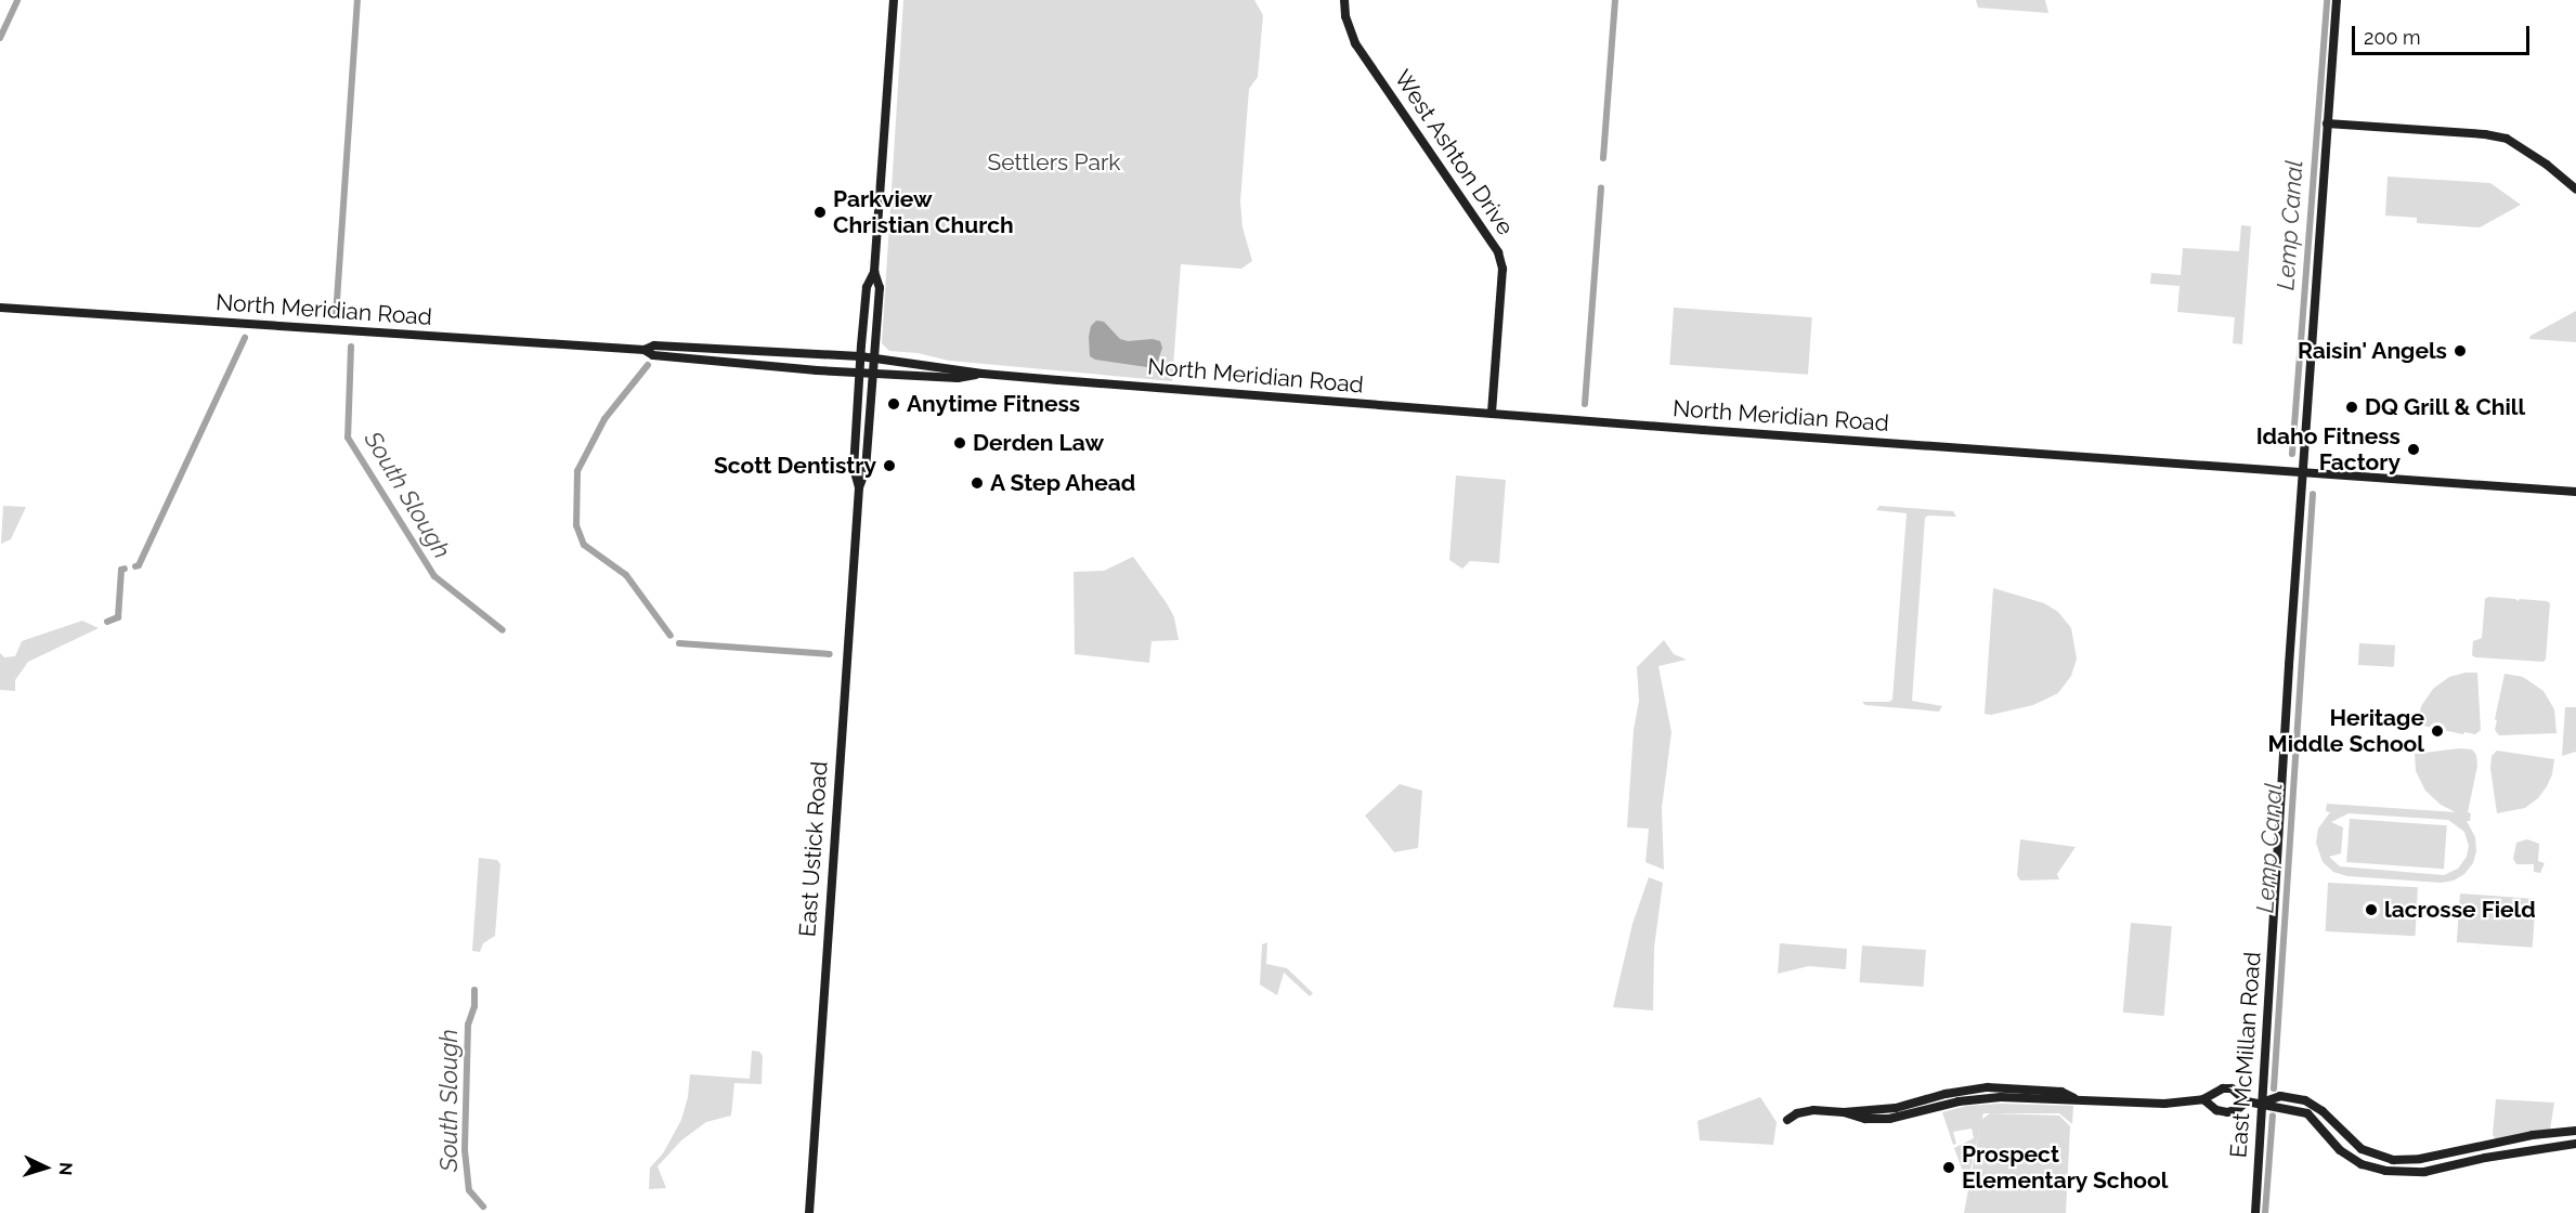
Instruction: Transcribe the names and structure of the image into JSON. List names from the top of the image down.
{
  "streets": {
    "main road": [
      "West Ashton Drive",
      "North Meridian Road",
      "East Ustick Road",
      "East McMillan Road"
    ]
  },
  "crossings": [
    ["West Ashton Drive", "North Meridian Road"],
    ["North Meridian Road", "East Ustick Road"],
    ["North Meridian Road", "East McMillan Road"]
  ],
  "water": ["Lemp Canal", "South Slough"],
  "parks": ["Settlers Park"],
  "places": [
    "Parkview Christian Church",
    "Raisin' Angels",
    "Anytime Fitness",
    "DQ Grill & Chill",
    "Derden Law",
    "Idaho Fitness Factory",
    "Scott Dentistry",
    "A Step Ahead",
    "Heritage Middle School",
    "lacrosse Field",
    "Prospect Elementary School"
  ],
  "scale_bar": "200 m",
  "north": "right"
}
